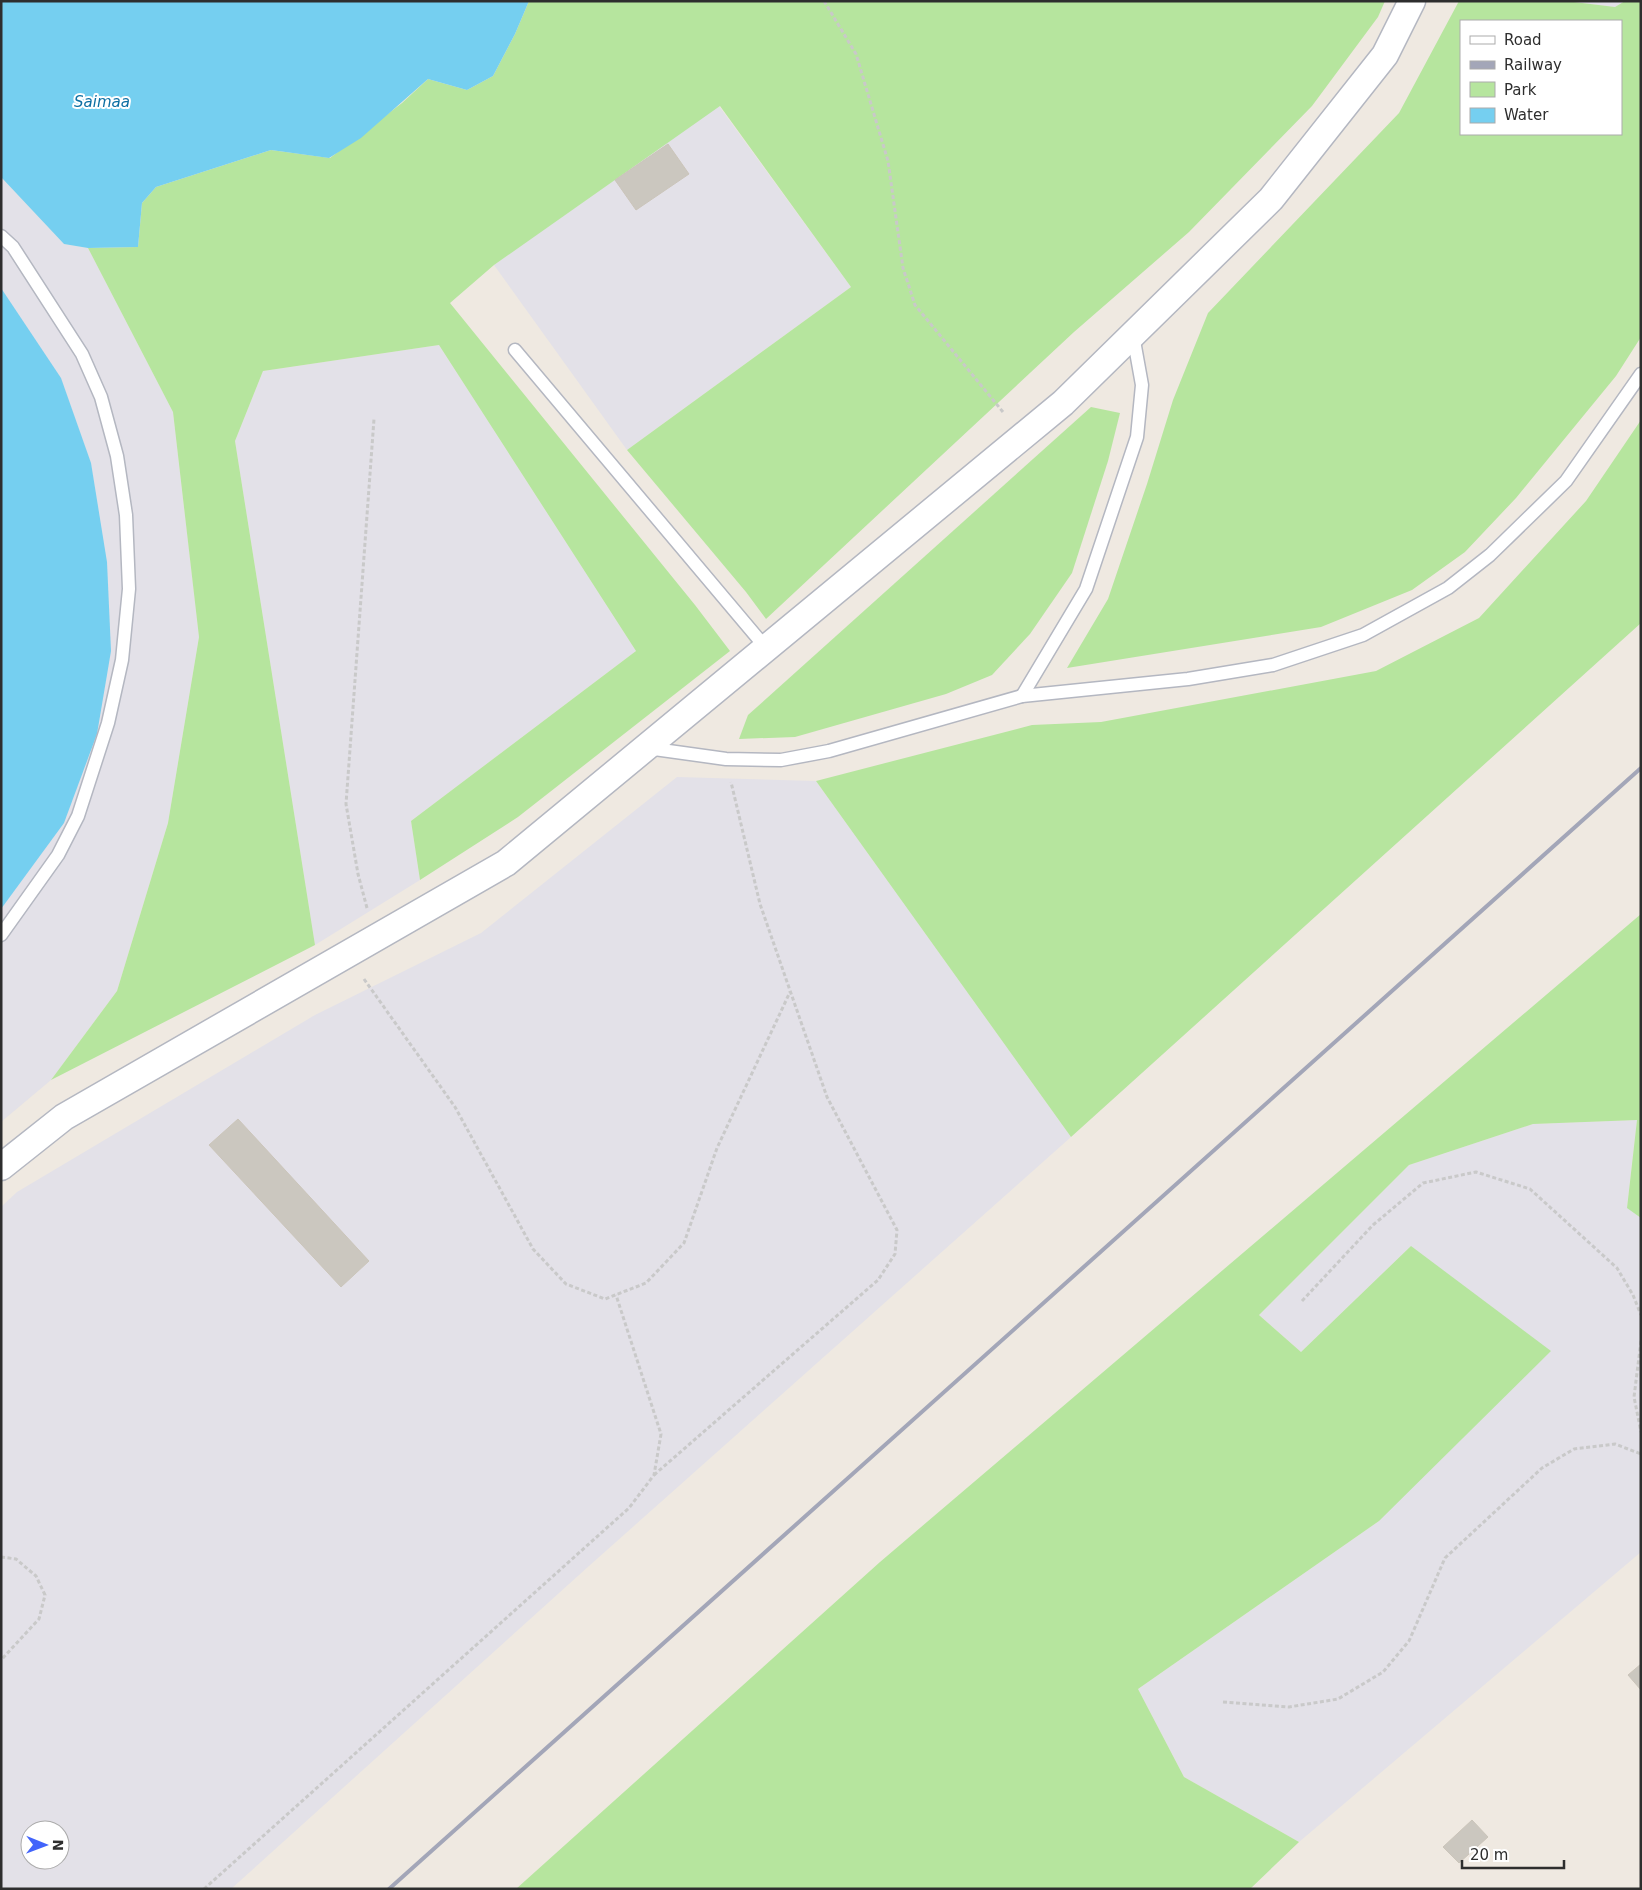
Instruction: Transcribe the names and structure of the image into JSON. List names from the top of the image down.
{
  "water": ["Saimaa"],
  "legend": [
    "Road",
    "Railway",
    "Park",
    "Water"
  ],
  "scale_bar": "20 m",
  "north": "right"
}
